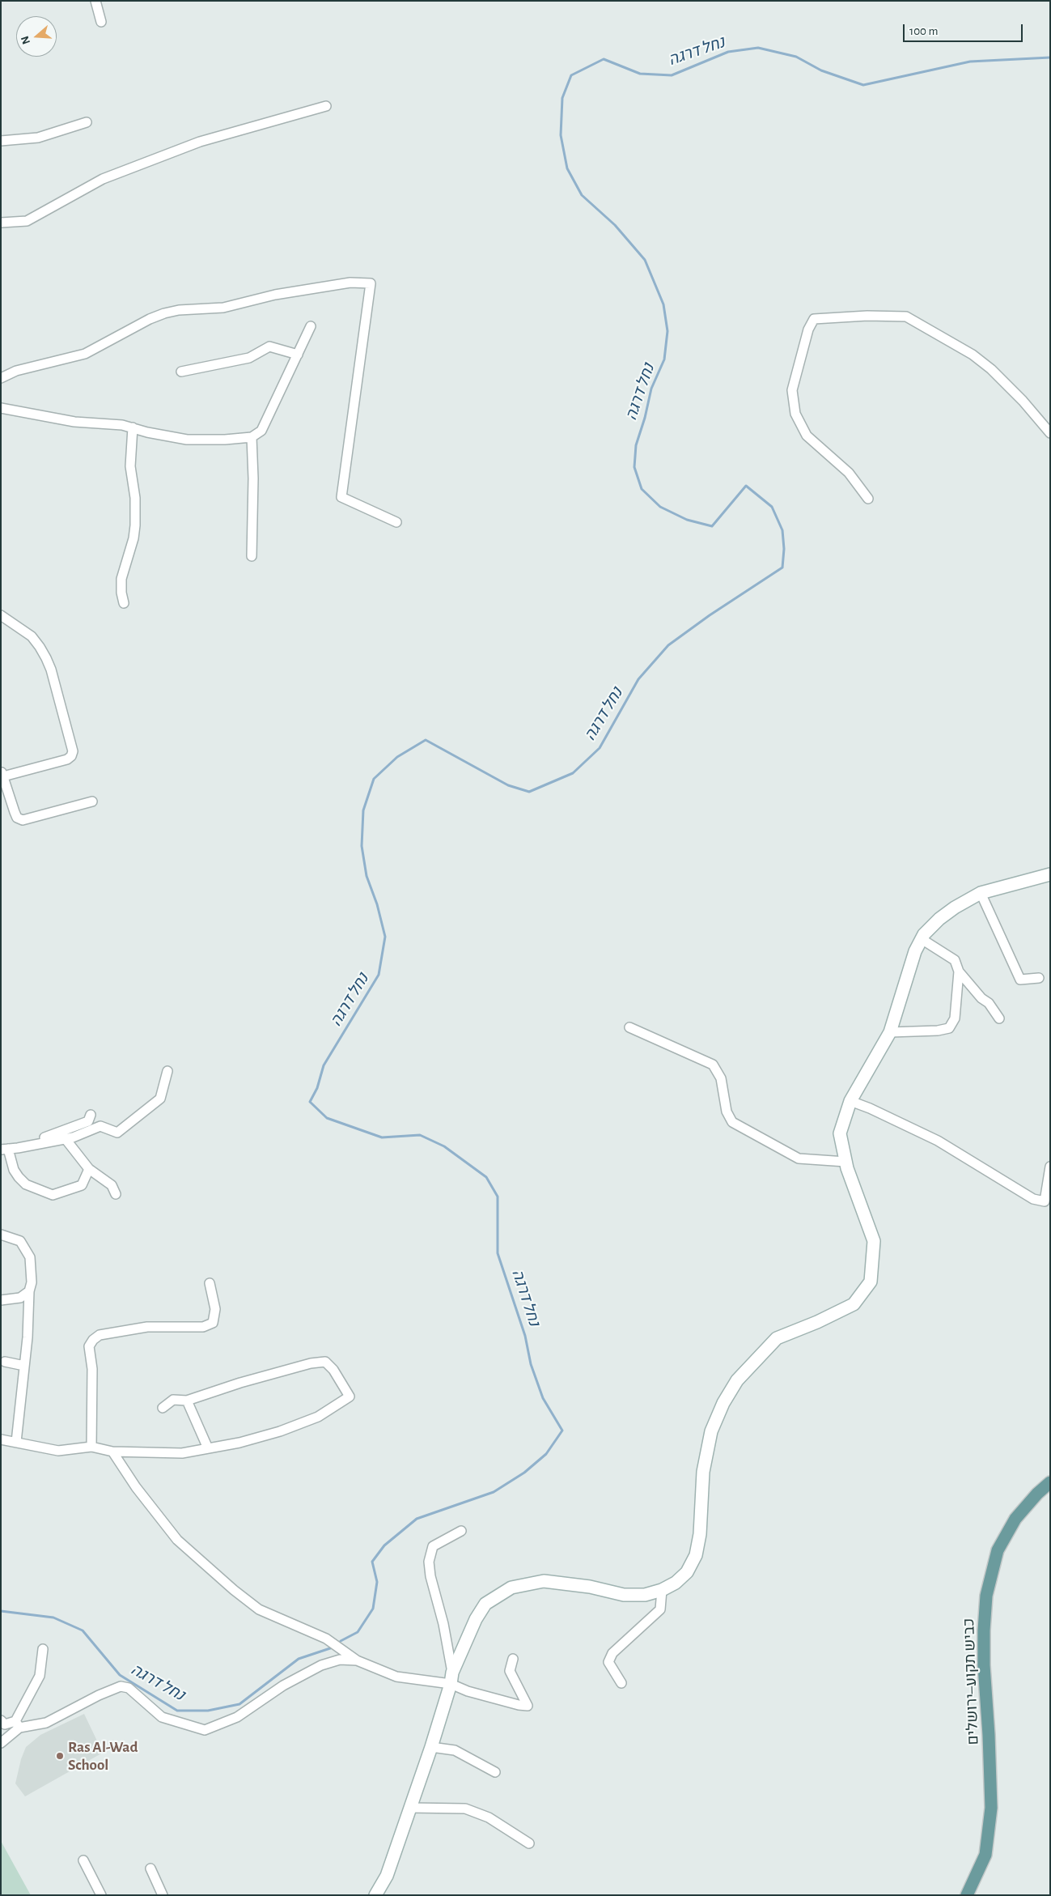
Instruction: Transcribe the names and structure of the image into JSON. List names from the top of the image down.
{
  "streets": {
    "main road": ["כביש תקוע–ירושלים"]
  },
  "water": ["נחל דרגה"],
  "places": ["Ras Al-Wad School"],
  "scale_bar": "100 m",
  "north": "left"
}
